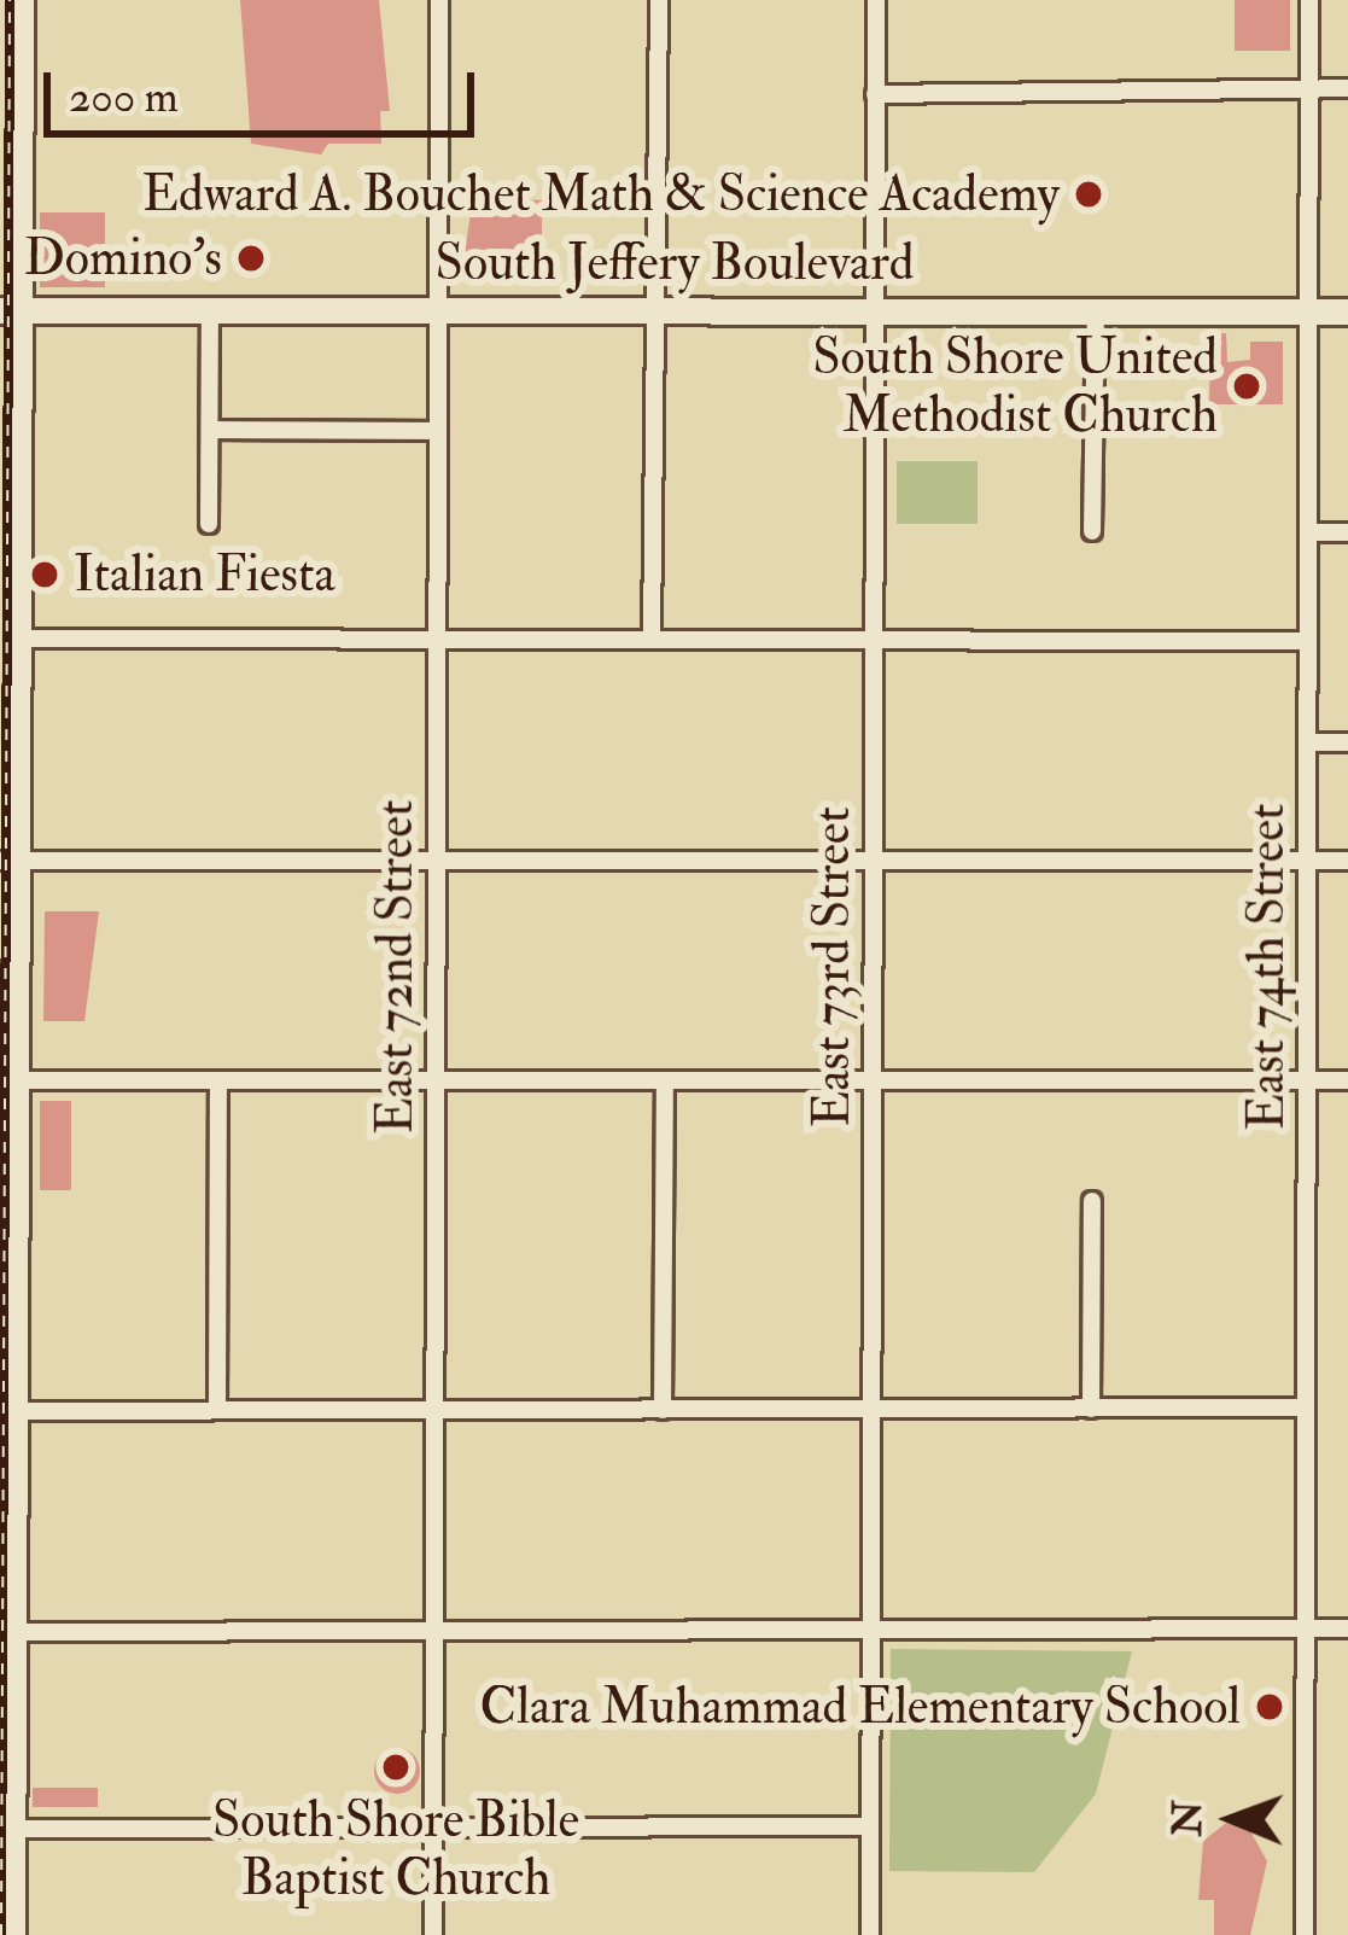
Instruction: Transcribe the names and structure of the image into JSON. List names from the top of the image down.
{
  "streets": {
    "main road": ["South Jeffery Boulevard"],
    "street": ["East 72nd Street", "East 73rd Street", "East 74th Street"]
  },
  "crossings": [
    ["South Jeffery Boulevard", "East 72nd Street"],
    ["South Jeffery Boulevard", "East 73rd Street"],
    ["South Jeffery Boulevard", "East 74th Street"]
  ],
  "places": [
    "Edward A. Bouchet Math & Science Academy",
    "Domino's",
    "South Shore United Methodist Church",
    "Italian Fiesta",
    "Clara Muhammad Elementary School",
    "South Shore Bible Baptist Church"
  ],
  "scale_bar": "200 m",
  "north": "left"
}
